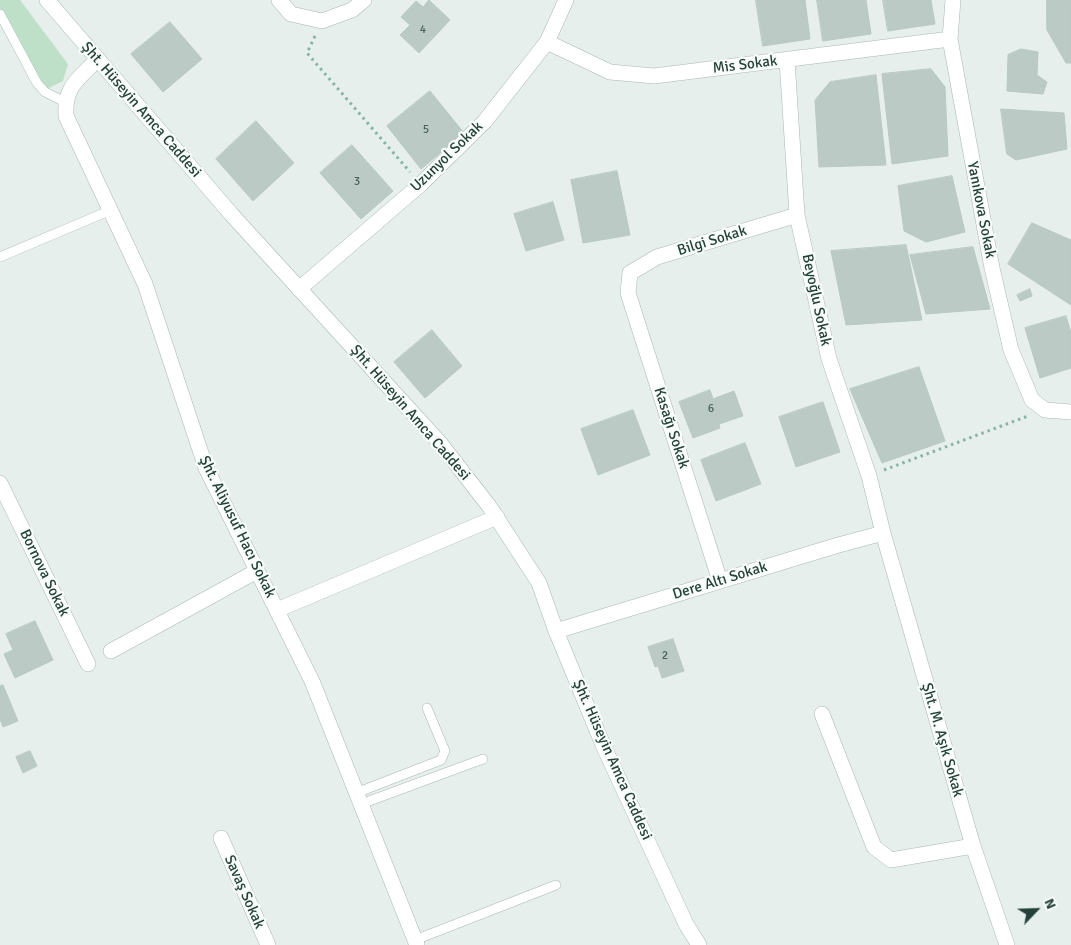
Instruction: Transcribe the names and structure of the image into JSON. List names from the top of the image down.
{
  "streets": {
    "street": [
      "Mis Sokak",
      "Şht. Hüseyin Amca Caddesi",
      "Uzunyol Sokak",
      "Yanıkova Sokak",
      "Bilgi Sokak",
      "Beyoğlu Sokak",
      "Kasağı Sokak",
      "Şht. Aliyusuf Hacı Sokak",
      "Bornova Sokak",
      "Dere Altı Sokak",
      "Şht. M. Aşık Sokak",
      "Savaş Sokak"
    ]
  },
  "crossings": [
    ["Mis Sokak", "Uzunyol Sokak"],
    ["Mis Sokak", "Yanıkova Sokak"],
    ["Mis Sokak", "Beyoğlu Sokak"],
    ["Şht. Hüseyin Amca Caddesi", "Uzunyol Sokak"],
    ["Şht. Hüseyin Amca Caddesi", "Dere Altı Sokak"],
    ["Bilgi Sokak", "Beyoğlu Sokak"],
    ["Bilgi Sokak", "Kasağı Sokak"],
    ["Beyoğlu Sokak", "Dere Altı Sokak"],
    ["Beyoğlu Sokak", "Şht. M. Aşık Sokak"],
    ["Kasağı Sokak", "Dere Altı Sokak"],
    ["Dere Altı Sokak", "Şht. M. Aşık Sokak"]
  ],
  "house_numbers": [
    "4",
    "5",
    "3",
    "6",
    "2"
  ],
  "north": "top right"
}
